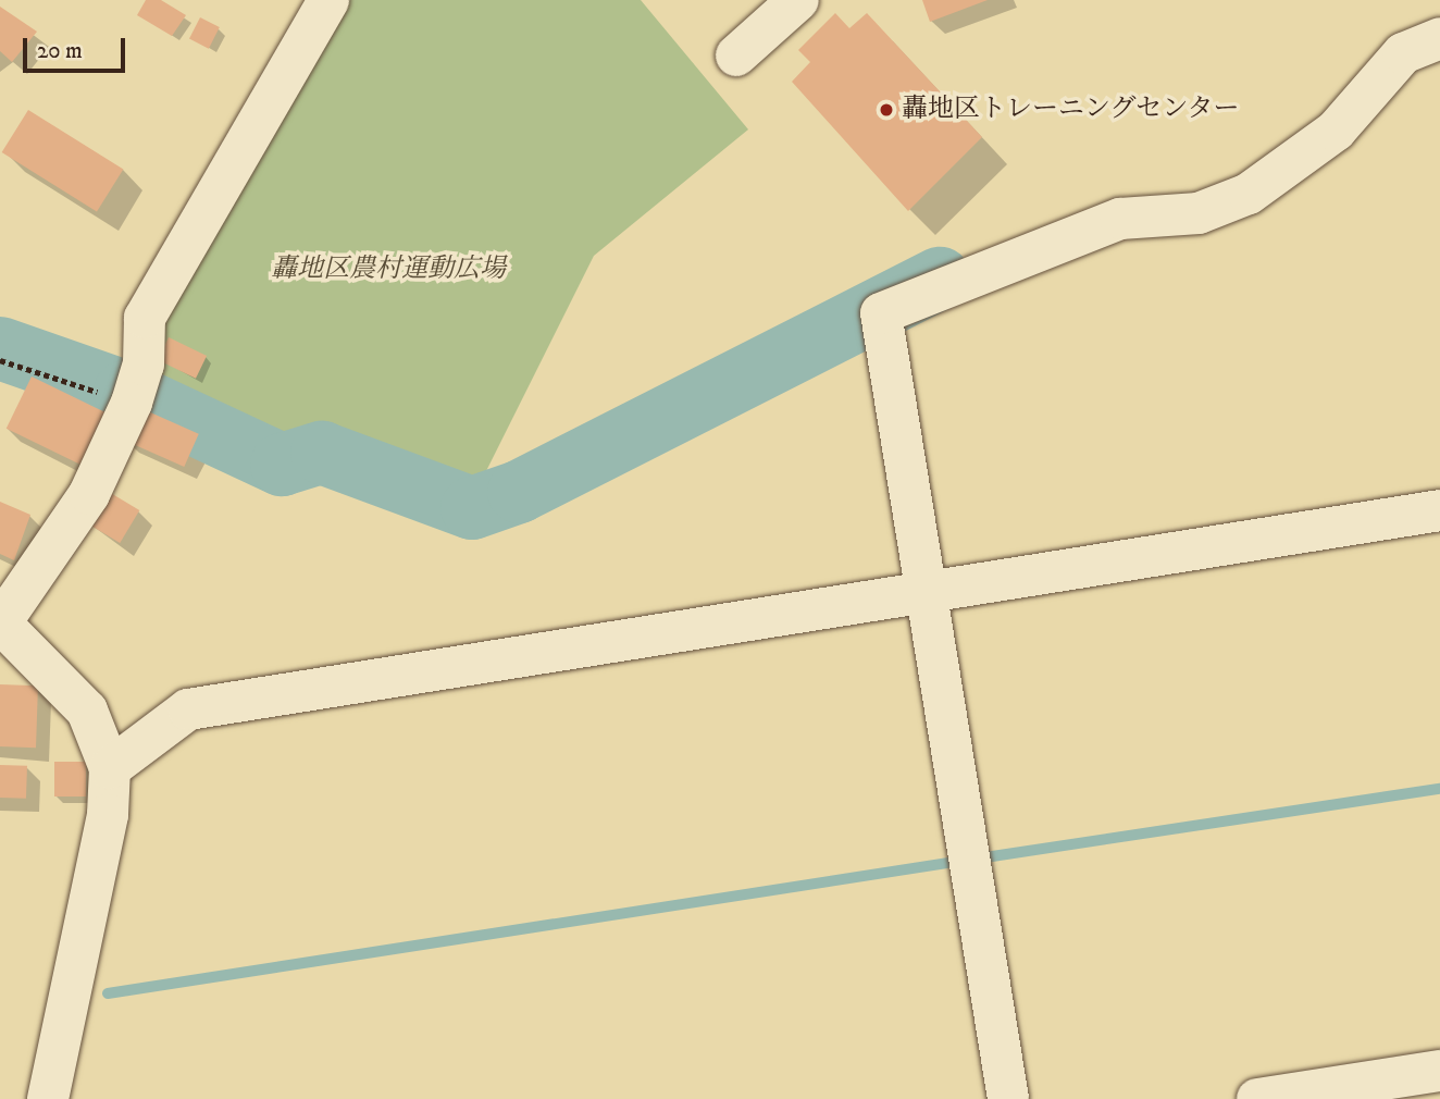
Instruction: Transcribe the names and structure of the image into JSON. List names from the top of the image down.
{
  "parks": ["轟地区農村運動広場"],
  "places": ["轟地区トレーニングセンター"],
  "scale_bar": "20 m"
}
